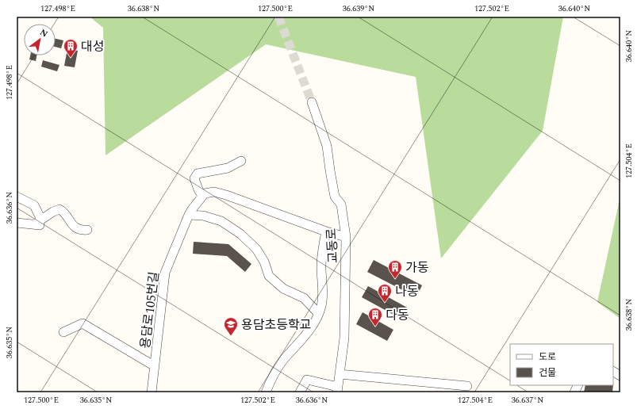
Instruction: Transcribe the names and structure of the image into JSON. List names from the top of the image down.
{
  "streets": {
    "street": ["교동로", "용담로105번길"]
  },
  "places": {
    "building": [
      "대성",
      "가동",
      "나동",
      "다동"
    ],
    "school or university": ["용담초등학교"]
  },
  "legend": ["도로", "건물"],
  "north": "top right",
  "coordinates": [
    "127.498°E",
    "36.638°N",
    "127.500°E",
    "36.639°N",
    "127.502°E",
    "36.640°N",
    "127.504°E",
    "36.636°N",
    "36.635°N",
    "36.637°N"
  ]
}
